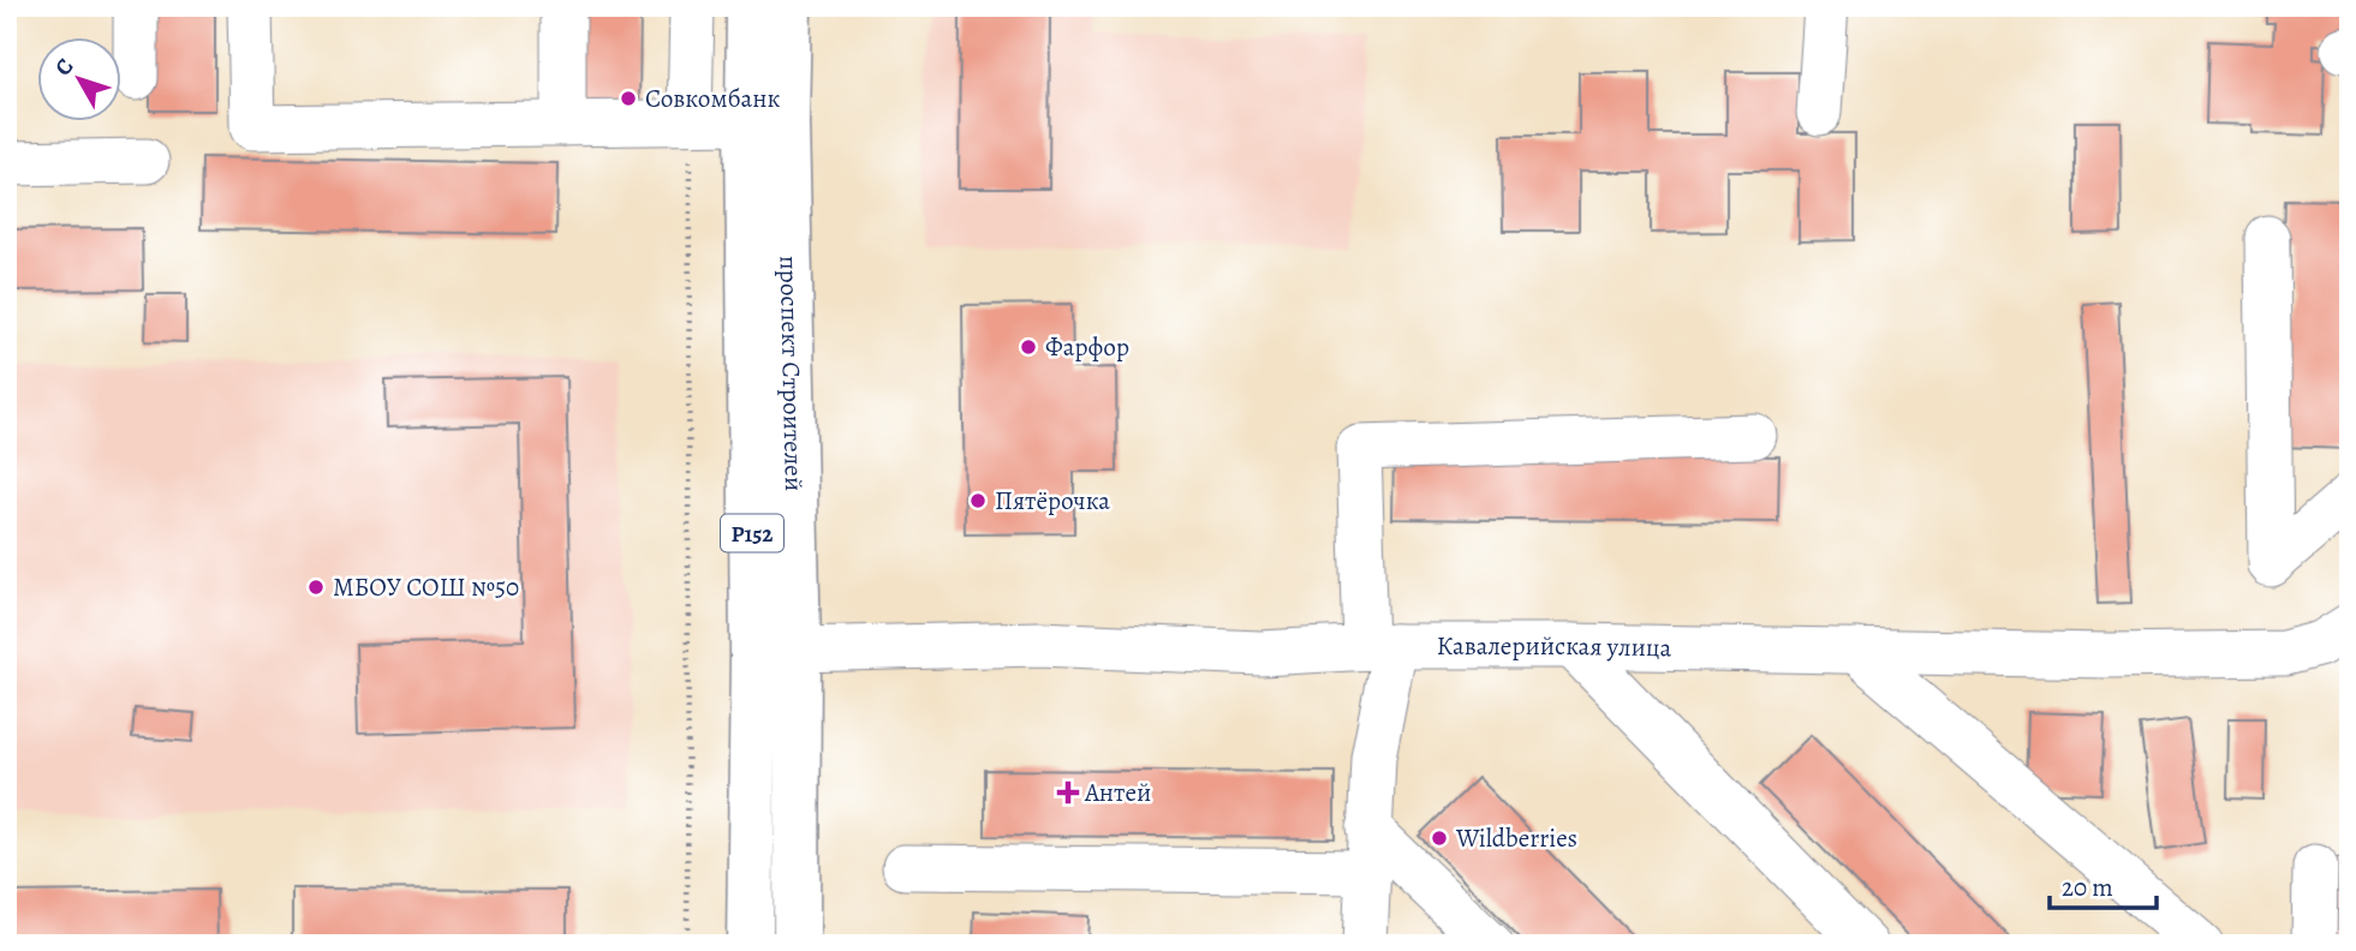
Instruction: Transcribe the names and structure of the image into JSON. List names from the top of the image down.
{
  "streets": {
    "main road": ["проспект Строителей", "Р152", "Кавалерийская улица"]
  },
  "crossings": [
    ["проспект Строителей", "Кавалерийская улица"]
  ],
  "places": {
    "other": [
      "Совкомбанк",
      "Фарфор",
      "Пятёрочка",
      "МБОУ СОШ №50",
      "Wildberries"
    ],
    "health": ["Антей"]
  },
  "scale_bar": "20 m",
  "north": "top left"
}
